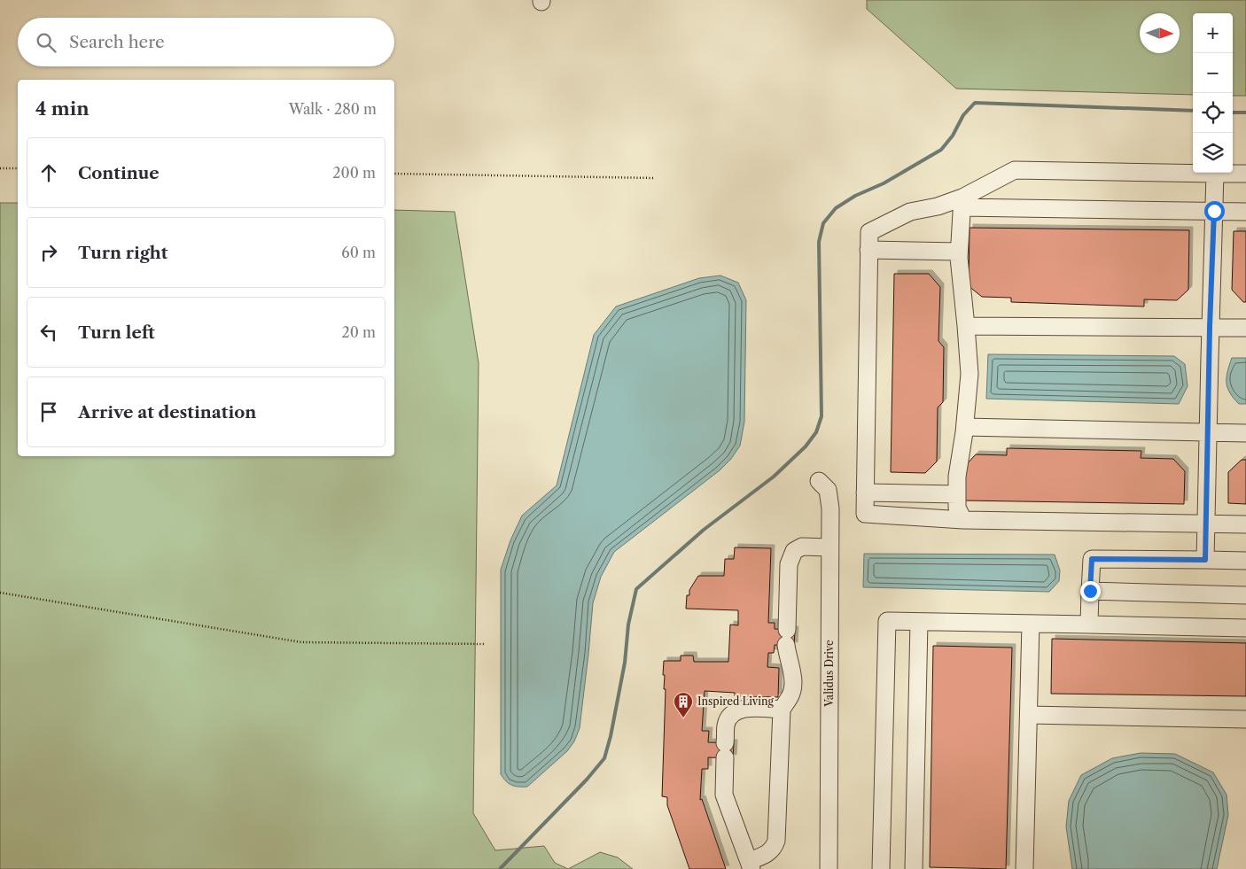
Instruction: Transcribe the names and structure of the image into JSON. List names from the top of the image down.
{
  "streets": {
    "street": ["Validus Drive"]
  },
  "places": {
    "building": ["Inspired Living"]
  },
  "north": "right",
  "page": {
    "map_buttons": ["+", "−"],
    "search": "Search here",
    "heading": ["4 min", "Walk · 280 m"],
    "list": [
      ["Continue", "200 m"],
      ["Turn right", "60 m"],
      ["Turn left", "20 m"],
      "Arrive at destination"
    ]
  }
}
